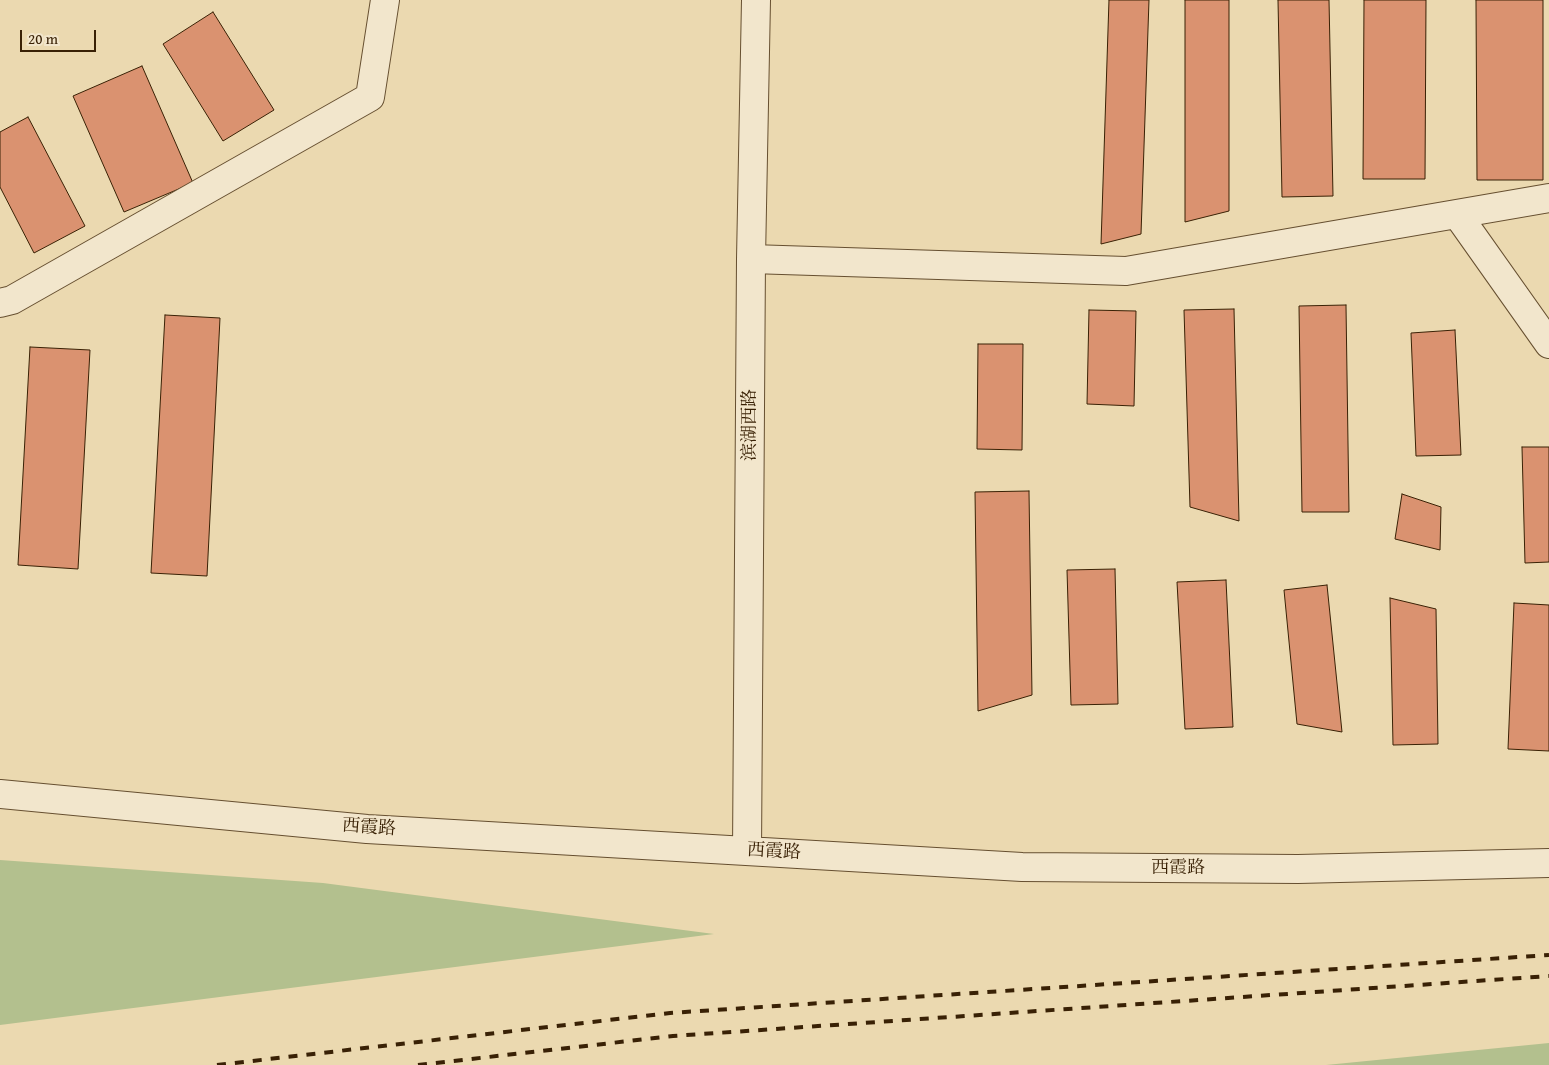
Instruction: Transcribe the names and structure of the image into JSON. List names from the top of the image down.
{
  "streets": {
    "street": ["滨湖西路", "西霞路"]
  },
  "crossings": [
    ["滨湖西路", "西霞路"]
  ],
  "scale_bar": "20 m"
}
